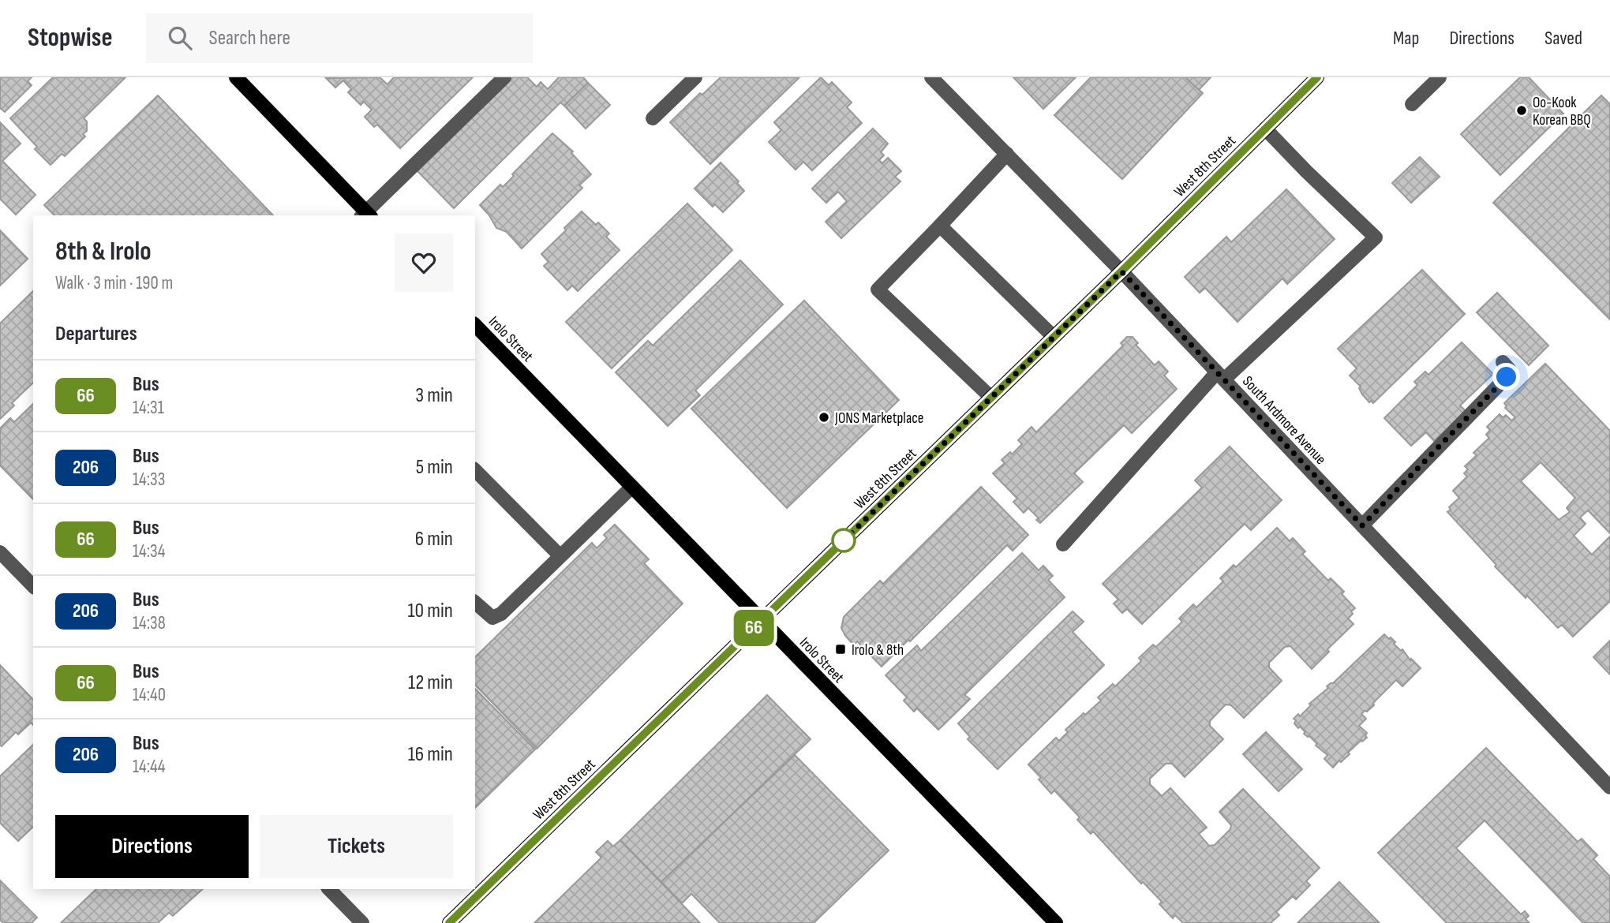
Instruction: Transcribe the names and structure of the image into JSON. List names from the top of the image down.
{
  "streets": {
    "main road": ["West 8th Street", "Irolo Street"],
    "street": ["South Ardmore Avenue"]
  },
  "crossings": [
    ["West 8th Street", "Irolo Street"],
    ["West 8th Street", "South Ardmore Avenue"]
  ],
  "places": {
    "other": ["Oo-Kook Korean BBQ", "JONS Marketplace"],
    "transit": ["Irolo & 8th"]
  },
  "lines": ["bus line 66"],
  "page": {
    "header": "Stopwise",
    "search": "Search here",
    "nav": ["Map", "Directions", "Saved"],
    "on_map": "66",
    "heading": [
      ["8th & Irolo", "Walk · 3 min · 190 m"],
      "Departures"
    ],
    "list": [
      {
        "mark": "66",
        "name": "Bus",
        "note": "14:31",
        "value": "3 min"
      },
      {
        "mark": "206",
        "name": "Bus",
        "note": "14:33",
        "value": "5 min"
      },
      {
        "mark": "66",
        "name": "Bus",
        "note": "14:34",
        "value": "6 min"
      },
      {
        "mark": "206",
        "name": "Bus",
        "note": "14:38",
        "value": "10 min"
      },
      {
        "mark": "66",
        "name": "Bus",
        "note": "14:40",
        "value": "12 min"
      },
      {
        "mark": "206",
        "name": "Bus",
        "note": "14:44",
        "value": "16 min"
      }
    ],
    "buttons": ["Directions", "Tickets"]
  }
}
